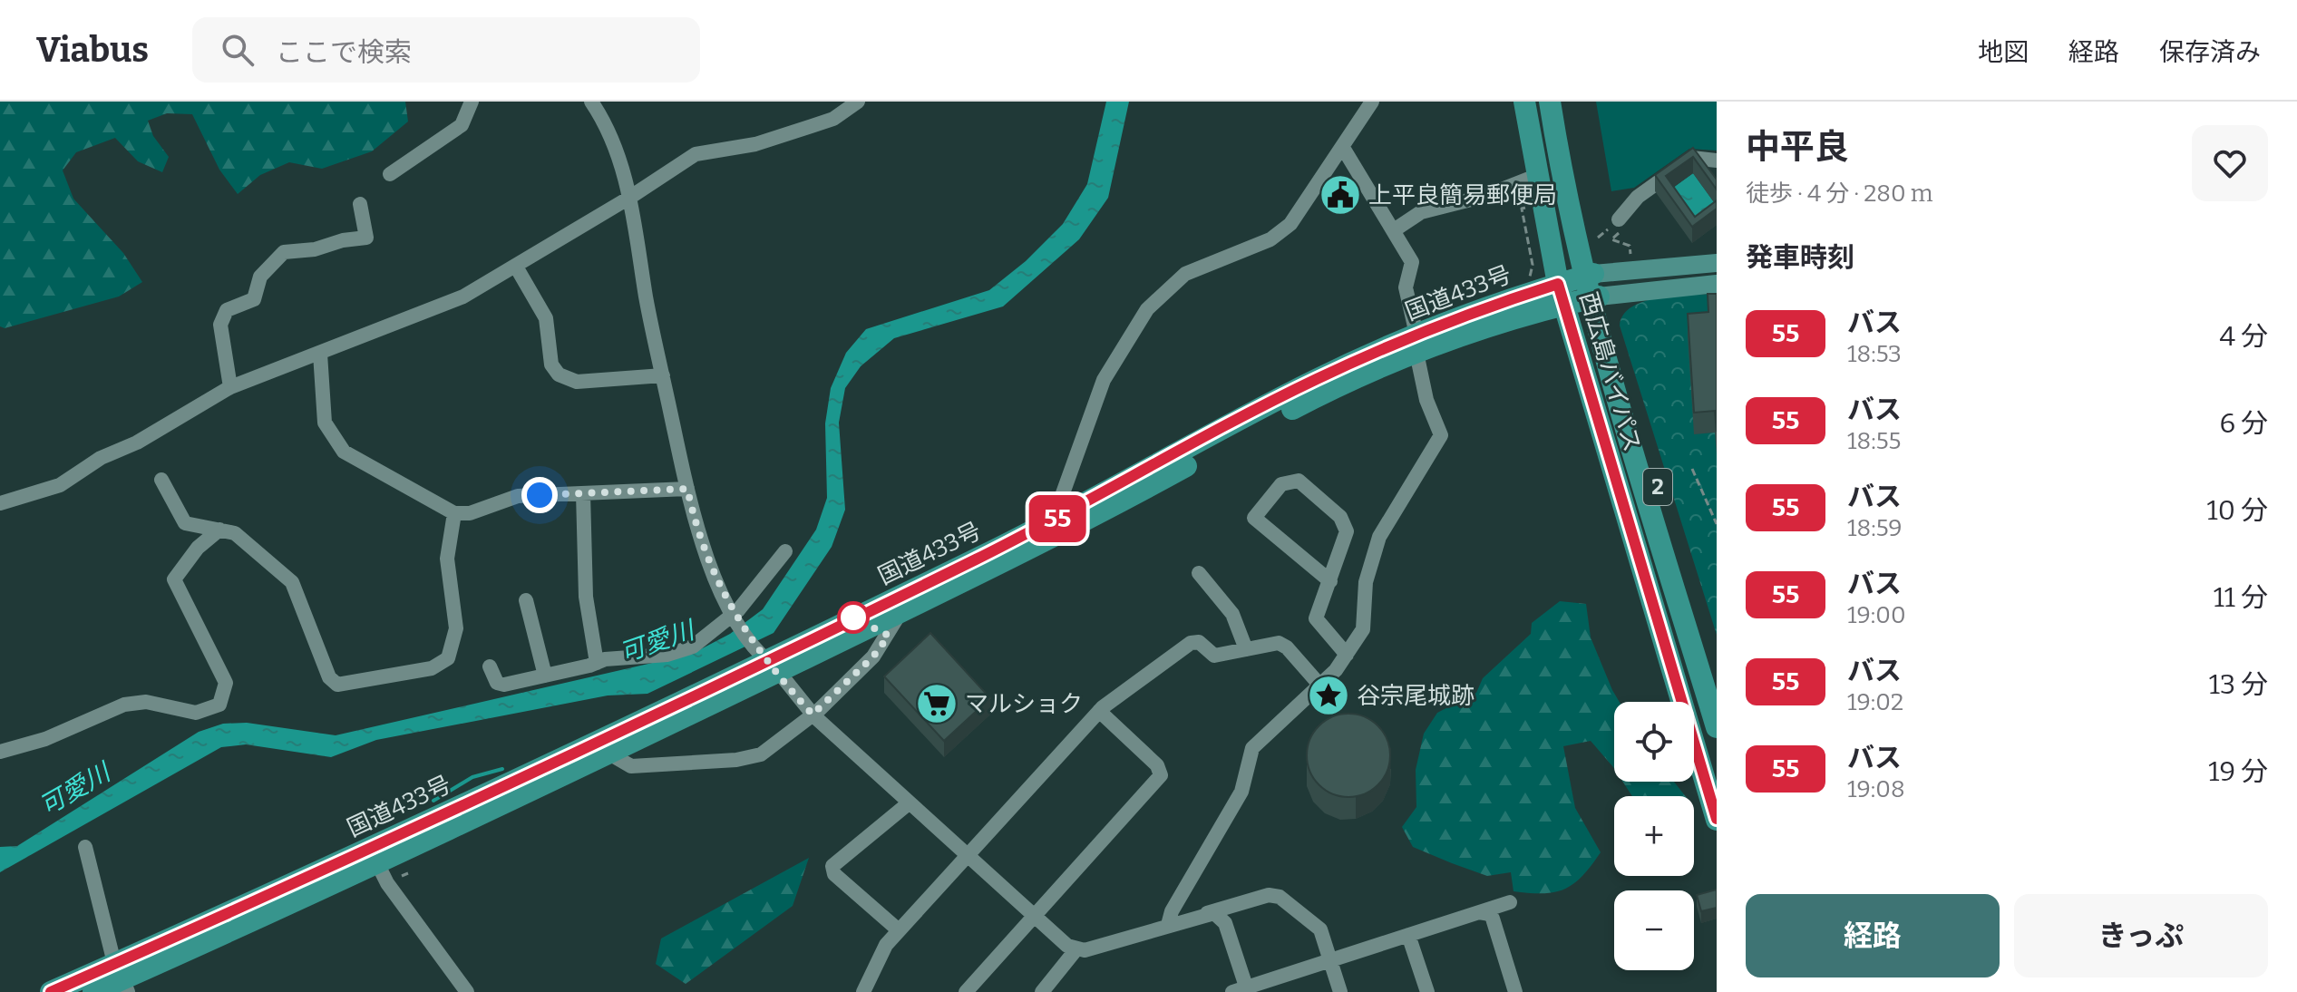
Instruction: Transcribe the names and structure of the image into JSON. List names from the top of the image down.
{
  "streets": {
    "highway": ["国道433号", "西広島バイパス", "2"]
  },
  "crossings": [
    ["国道433号", "西広島バイパス"]
  ],
  "water": ["可愛川"],
  "places": {
    "public building": ["上平良簡易郵便局"],
    "place": ["谷宗尾城跡"],
    "supermarket": ["マルショク"]
  },
  "lines": ["bus line 55"],
  "page": {
    "header": "Viabus",
    "search": "ここで検索",
    "nav": ["地図", "経路", "保存済み"],
    "on_map": "55",
    "heading": [
      ["中平良", "徒歩 · 4 分 · 280 m"],
      "発車時刻"
    ],
    "list": [
      {
        "mark": "55",
        "name": "バス",
        "note": "18:53",
        "value": "4 分"
      },
      {
        "mark": "55",
        "name": "バス",
        "note": "18:55",
        "value": "6 分"
      },
      {
        "mark": "55",
        "name": "バス",
        "note": "18:59",
        "value": "10 分"
      },
      {
        "mark": "55",
        "name": "バス",
        "note": "19:00",
        "value": "11 分"
      },
      {
        "mark": "55",
        "name": "バス",
        "note": "19:02",
        "value": "13 分"
      },
      {
        "mark": "55",
        "name": "バス",
        "note": "19:08",
        "value": "19 分"
      }
    ],
    "map_buttons": ["+", "−"],
    "buttons": ["経路", "きっぷ"]
  }
}
